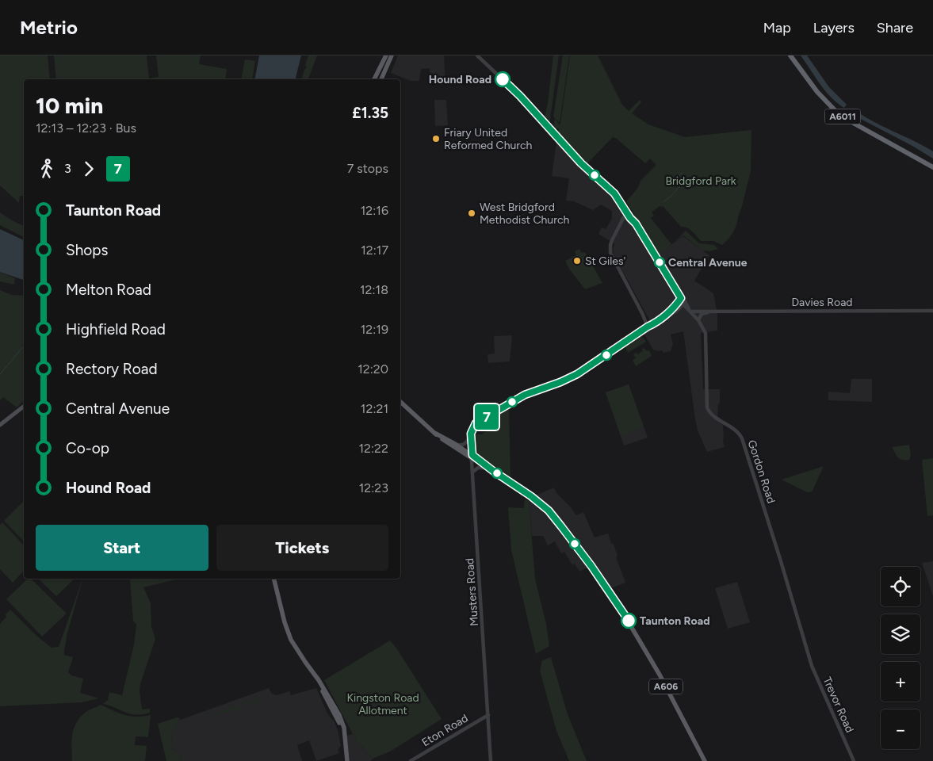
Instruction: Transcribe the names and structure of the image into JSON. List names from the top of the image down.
{
  "streets": {
    "highway": ["A6011"],
    "main road": ["A606"],
    "street": [
      "Davies Road",
      "Gordon Road",
      "Musters Road",
      "Trevor Road",
      "Eton Road"
    ]
  },
  "crossings": [
    ["Davies Road", "Gordon Road"],
    ["Gordon Road", "Musters Road"],
    ["Gordon Road", "Trevor Road"],
    ["Musters Road", "A606"],
    ["Musters Road", "Eton Road"]
  ],
  "parks": ["Bridgford Park", "Kingston Road Allotment"],
  "places": [
    "Hound Road",
    "Friary United Reformed Church",
    "West Bridgford Methodist Church",
    "St Giles'",
    "Central Avenue",
    "Taunton Road"
  ],
  "lines": ["bus line 7"],
  "page": {
    "header": "Metrio",
    "nav": ["Map", "Layers", "Share"],
    "on_map": "7",
    "heading": ["10 min", "12:13 – 12:23 · Bus", "£1.35"],
    "legs": ["3", "7", "7 stops"],
    "list": [
      {
        "name": "Taunton Road",
        "value": "12:16"
      },
      {
        "name": "Shops",
        "value": "12:17"
      },
      {
        "name": "Melton Road",
        "value": "12:18"
      },
      {
        "name": "Highfield Road",
        "value": "12:19"
      },
      {
        "name": "Rectory Road",
        "value": "12:20"
      },
      {
        "name": "Central Avenue",
        "value": "12:21"
      },
      {
        "name": "Co-op",
        "value": "12:22"
      },
      {
        "name": "Hound Road",
        "value": "12:23"
      }
    ],
    "buttons": ["Start", "Tickets"],
    "map_buttons": ["+", "−"]
  }
}
